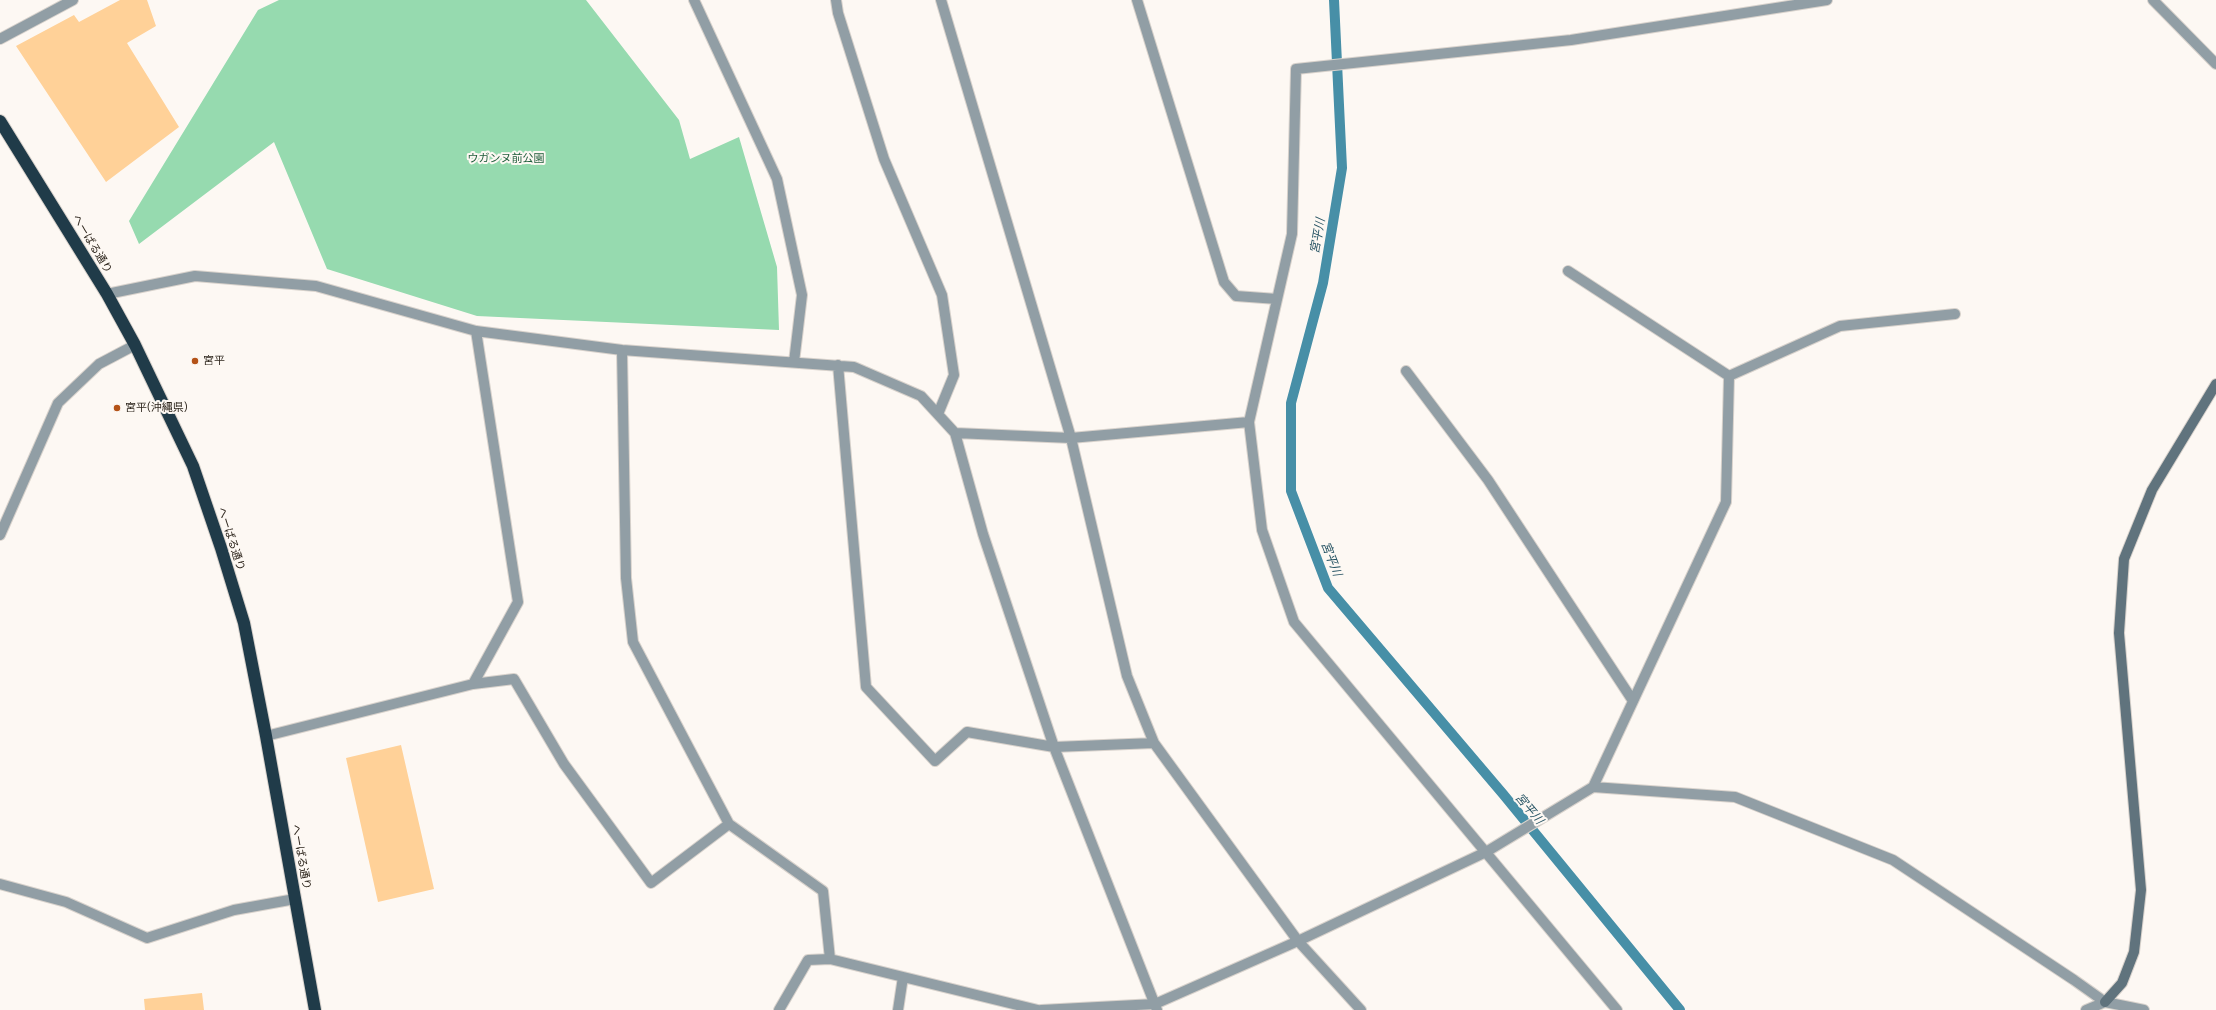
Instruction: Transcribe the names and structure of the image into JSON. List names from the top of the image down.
{
  "streets": {
    "highway": ["へーばる通り"]
  },
  "water": ["宮平川"],
  "parks": ["ウガンヌ前公園"],
  "places": ["宮平", "宮平(沖縄県)"]
}
